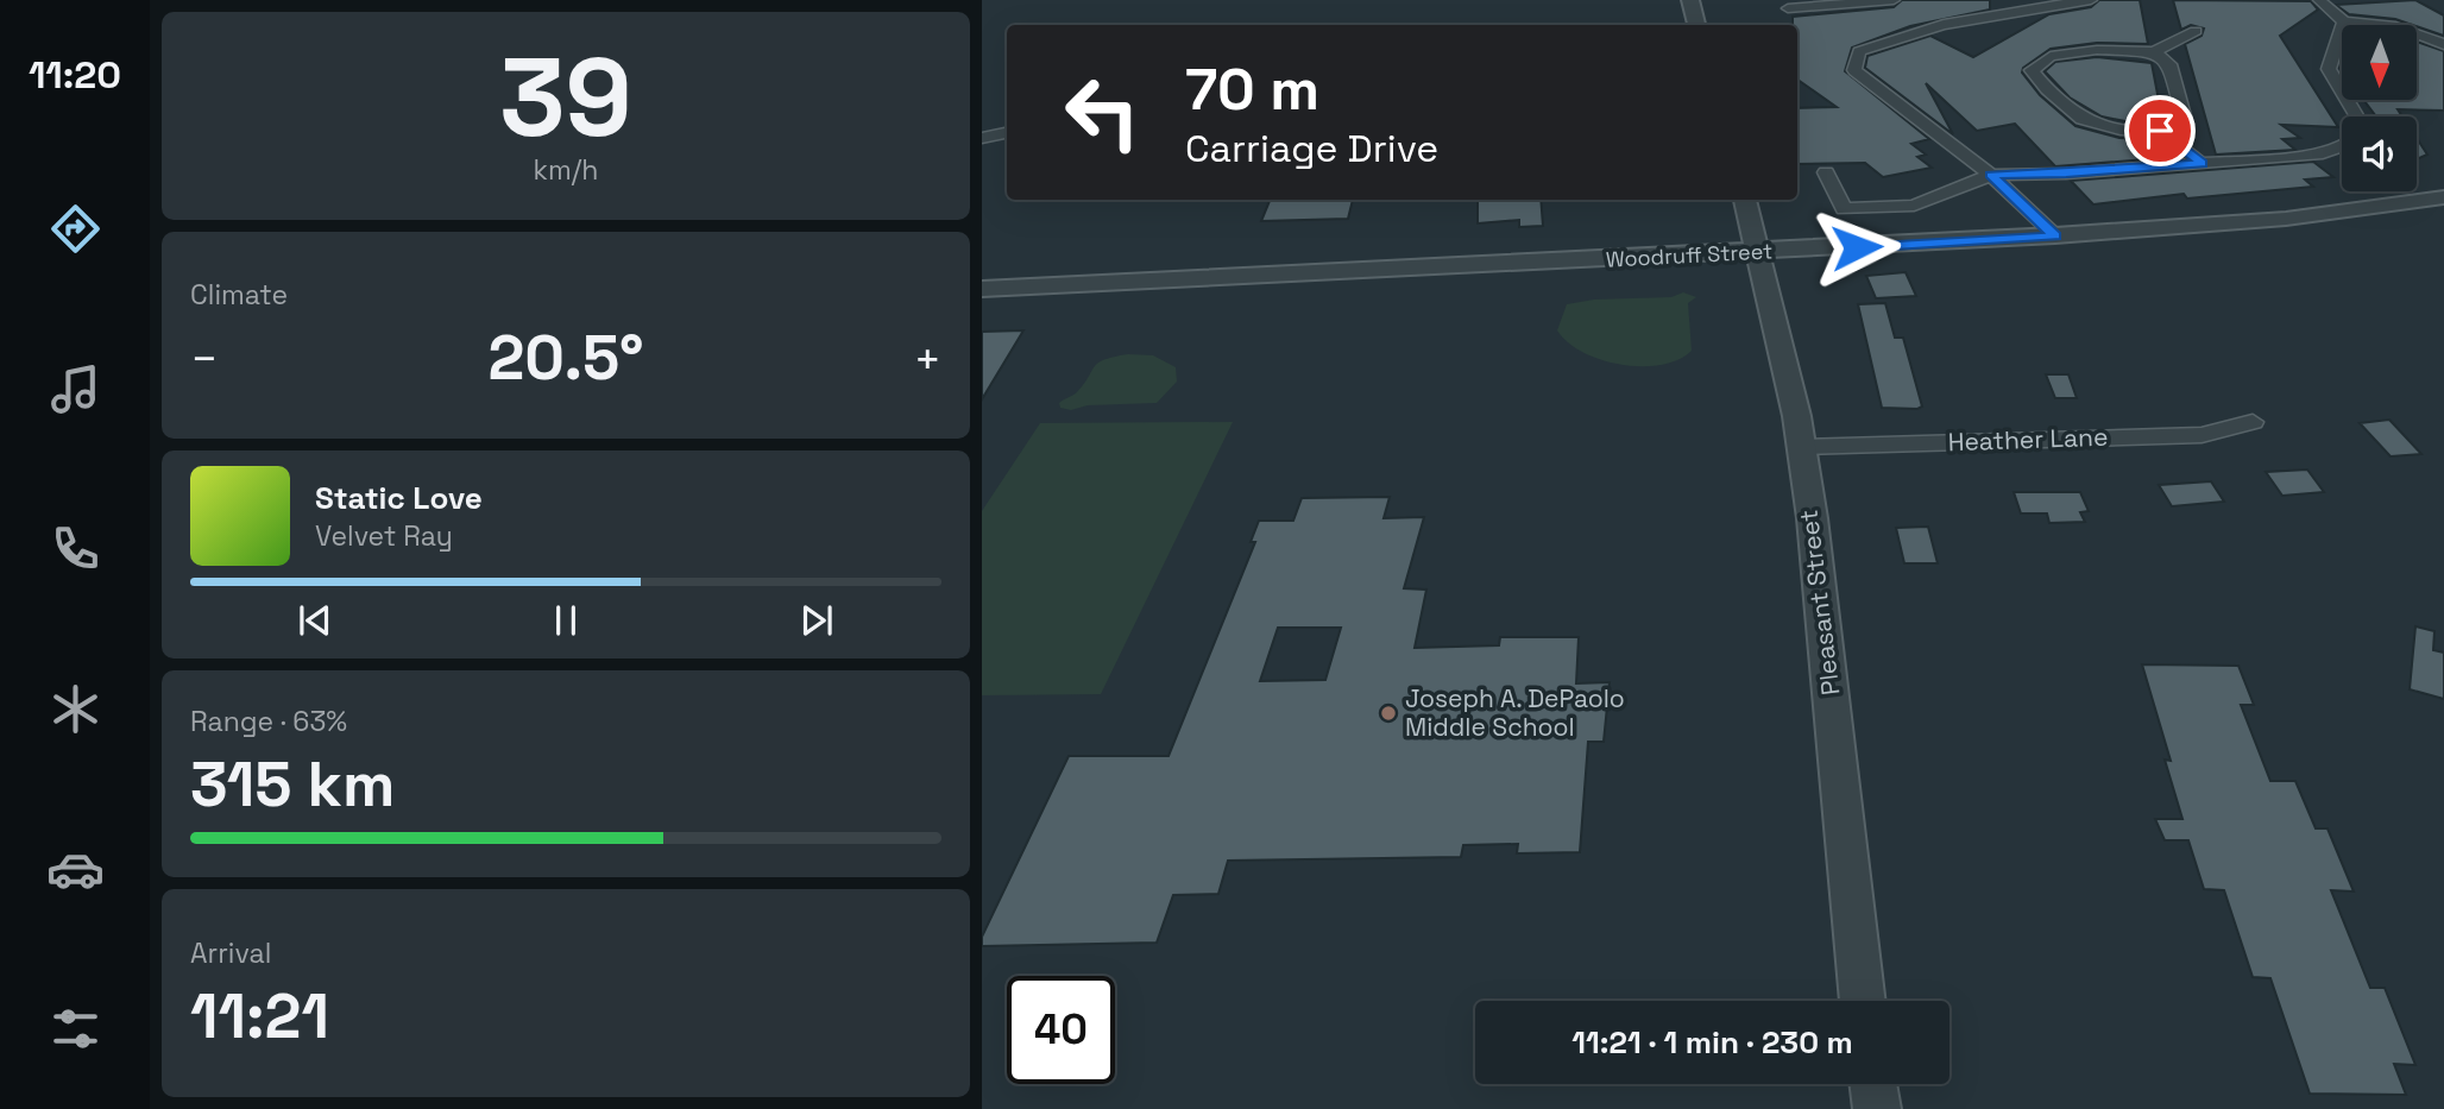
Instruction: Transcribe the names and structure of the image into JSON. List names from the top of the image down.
{
  "streets": {
    "street": ["Woodruff Street", "Heather Lane", "Pleasant Street"]
  },
  "crossings": [
    ["Woodruff Street", "Pleasant Street"],
    ["Heather Lane", "Pleasant Street"]
  ],
  "places": ["Joseph A. DePaolo Middle School"],
  "north": "bottom",
  "page": {
    "tabs": "11:20",
    "tile": [
      ["39", "km/h"],
      "Climate",
      ["Range · 63%", "315 km"],
      ["Arrival", "11:21"]
    ],
    "turn": ["70 m", "Carriage Drive"],
    "heat": ["−", "20.5°", "+"],
    "song": ["Static Love", "Velvet Ray"],
    "limit": "40",
    "trip": "11:21 · 1 min · 230 m"
  }
}
